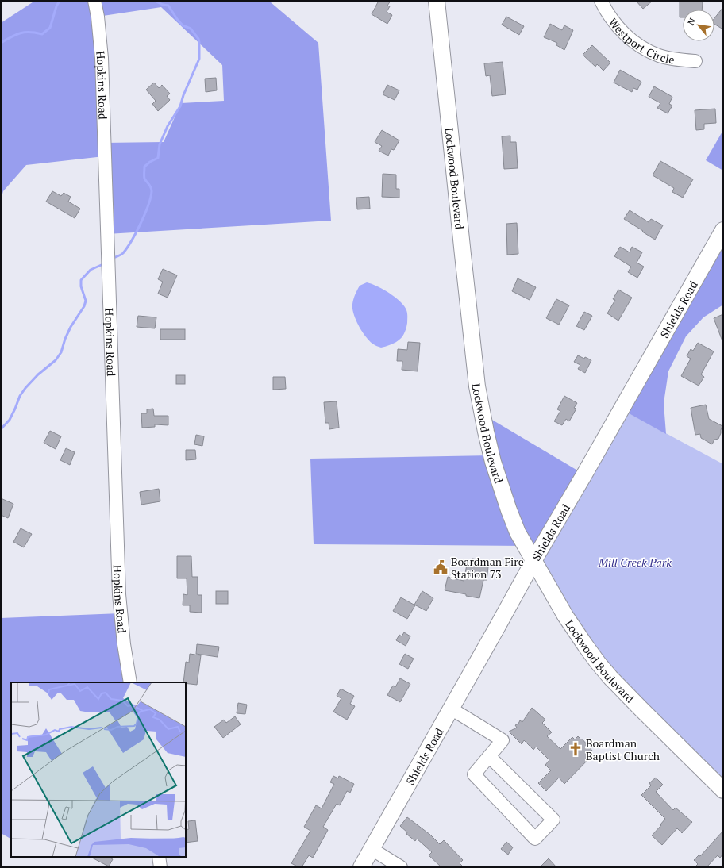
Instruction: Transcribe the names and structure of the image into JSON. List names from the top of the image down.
{
  "streets": {
    "main road": ["Lockwood Boulevard", "Shields Road"],
    "street": ["Westport Circle", "Hopkins Road"]
  },
  "crossings": [
    ["Lockwood Boulevard", "Shields Road"]
  ],
  "parks": ["Mill Creek Park"],
  "places": {
    "public building": ["Boardman Fire Station 73"],
    "church": ["Boardman Baptist Church"]
  },
  "north": "top left"
}
